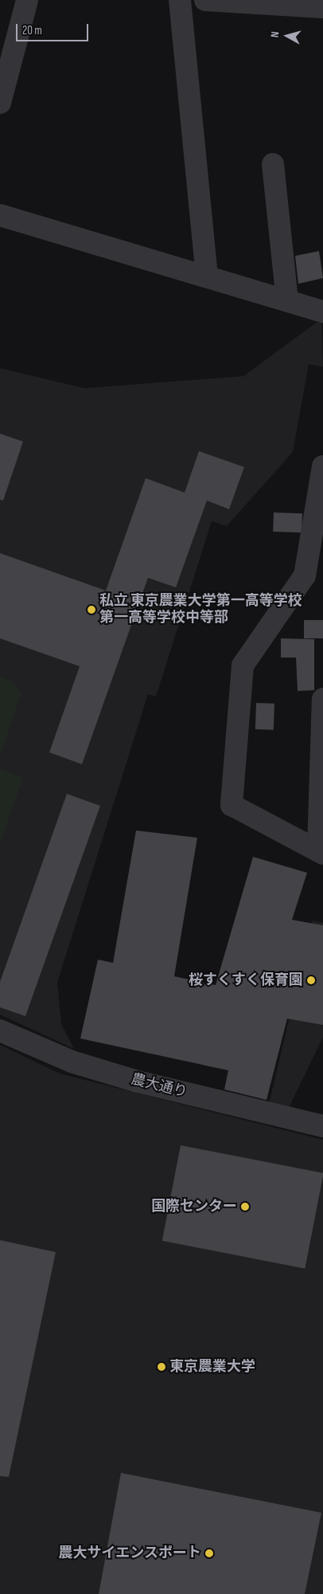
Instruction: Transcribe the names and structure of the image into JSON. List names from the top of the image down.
{
  "streets": {
    "street": ["農大通り"]
  },
  "places": [
    "私立 東京農業大学第一高等学校 第一高等学校中等部",
    "桜すくすく保育園",
    "国際センター",
    "東京農業大学",
    "農大サイエンスポート"
  ],
  "scale_bar": "20 m",
  "north": "left"
}
